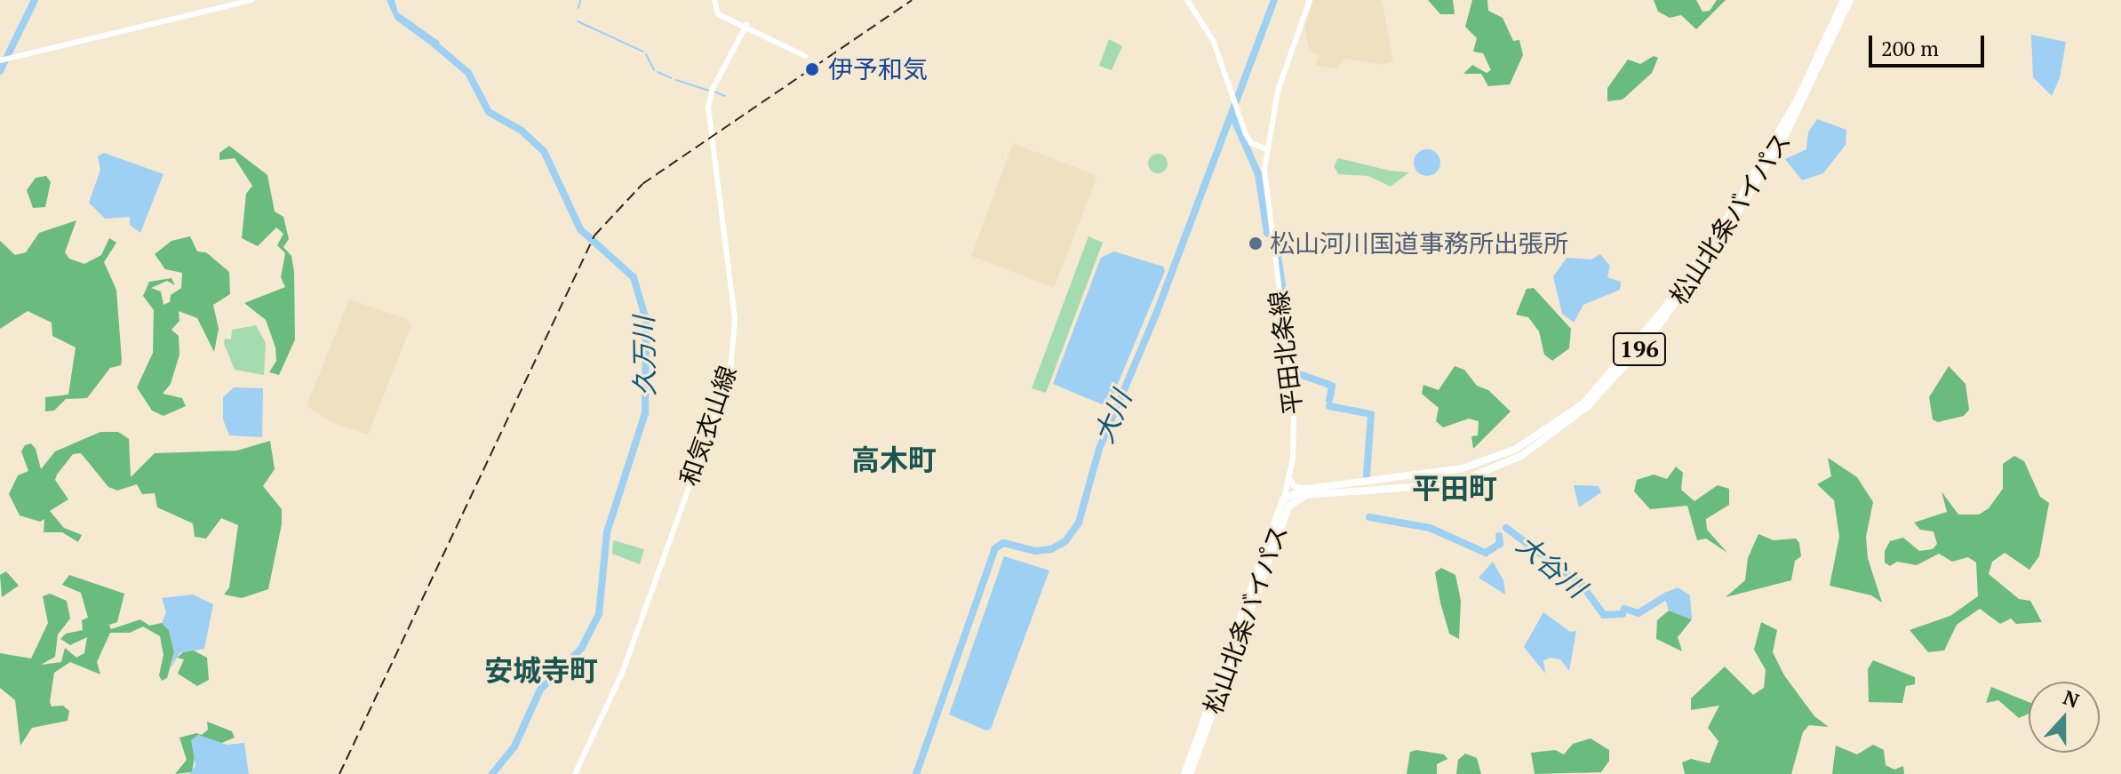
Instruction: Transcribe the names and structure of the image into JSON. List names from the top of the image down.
{
  "streets": {
    "highway": ["松山北条バイパス", "196"],
    "main road": ["平田北条線", "和気衣山線"]
  },
  "crossings": [
    ["松山北条バイパス", "196"],
    ["松山北条バイパス", "平田北条線"],
    ["196", "平田北条線"]
  ],
  "districts": ["高木町", "平田町", "安城寺町"],
  "water": ["久万川", "大川", "大谷川"],
  "places": ["伊予和気", "松山河川国道事務所出張所"],
  "scale_bar": "200 m",
  "north": "top"
}
